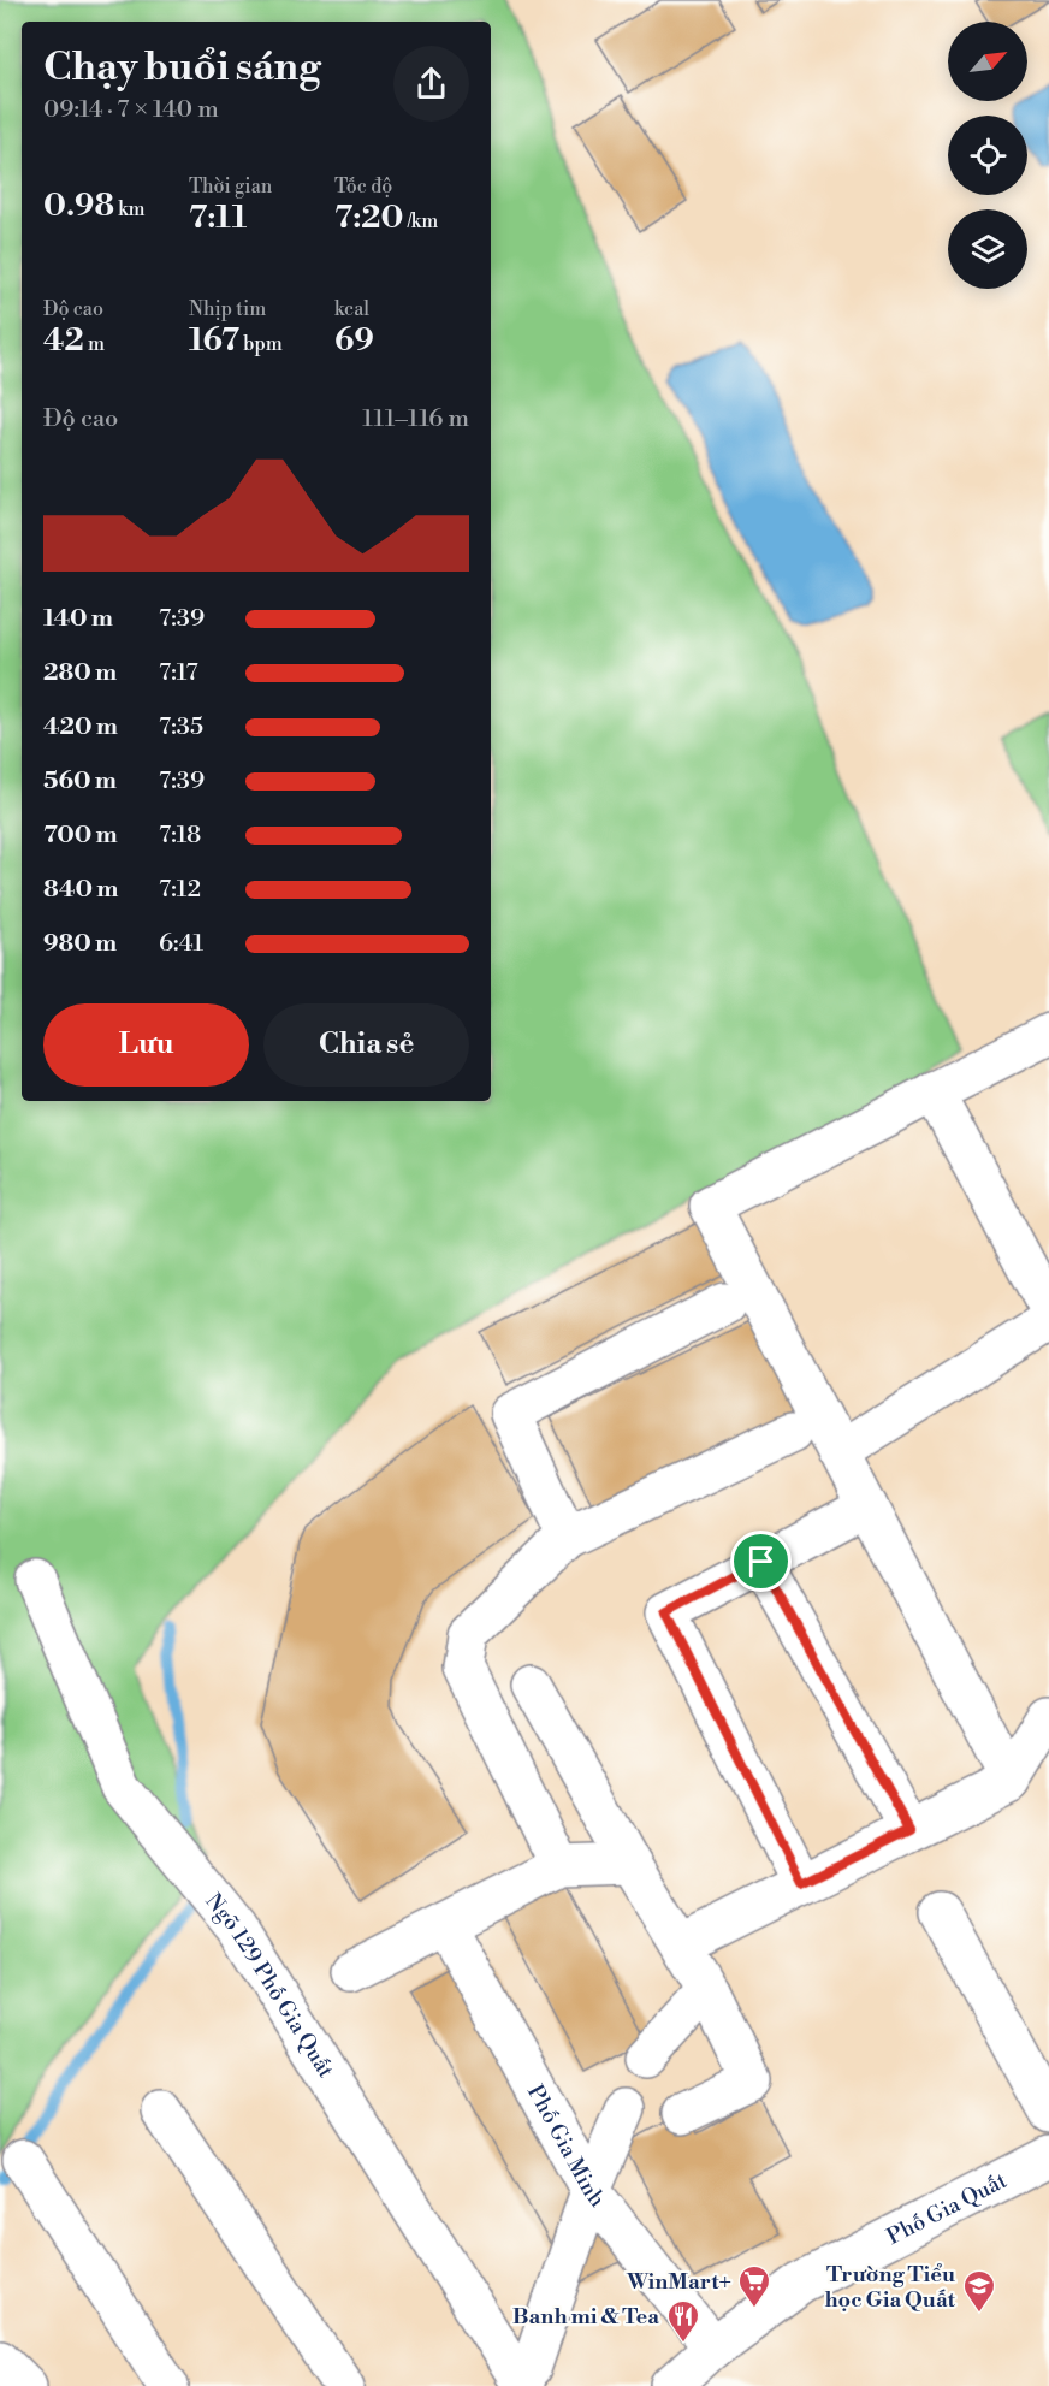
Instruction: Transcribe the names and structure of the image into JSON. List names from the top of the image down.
{
  "streets": {
    "street": ["Ngõ 129 Phố Gia Quất", "Phố Gia Minh", "Phố Gia Quất"]
  },
  "crossings": [
    ["Phố Gia Minh", "Phố Gia Quất"]
  ],
  "places": {
    "supermarket": ["WinMart+"],
    "school or university": ["Trường Tiểu học Gia Quất"],
    "restaurant": ["Banh mi & Tea"]
  },
  "north": "top right",
  "page": {
    "heading": ["Chạy buổi sáng", "09:14 · 7 × 140 m"],
    "stats": [
      ["0.98 km"],
      ["Thời gian", "7:11"],
      ["Tốc độ", "7:20 /km"],
      ["Độ cao", "42 m"],
      ["Nhịp tim", "167 bpm"],
      ["kcal", "69"]
    ],
    "chart": ["Độ cao", "111–116 m"],
    "list": [
      {
        "name": "140 m",
        "note": "7:39"
      },
      {
        "name": "280 m",
        "note": "7:17"
      },
      {
        "name": "420 m",
        "note": "7:35"
      },
      {
        "name": "560 m",
        "note": "7:39"
      },
      {
        "name": "700 m",
        "note": "7:18"
      },
      {
        "name": "840 m",
        "note": "7:12"
      },
      {
        "name": "980 m",
        "note": "6:41"
      }
    ],
    "buttons": ["Lưu", "Chia sẻ"]
  }
}
